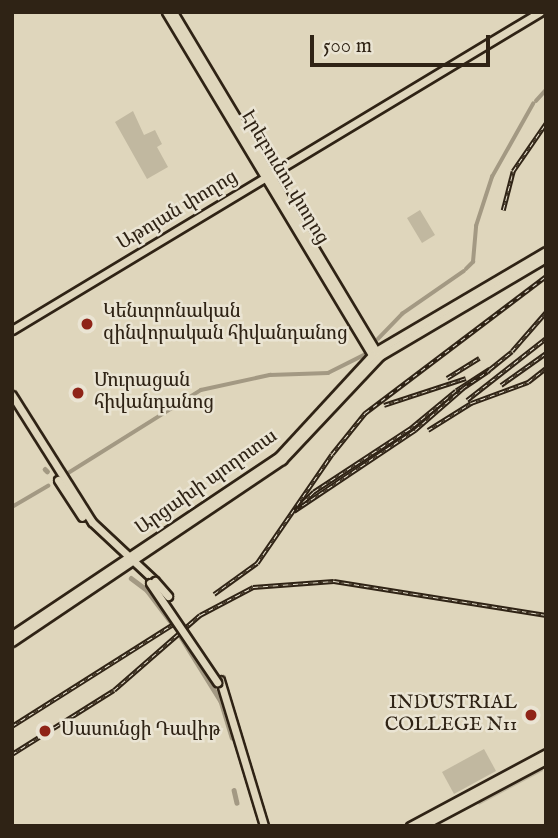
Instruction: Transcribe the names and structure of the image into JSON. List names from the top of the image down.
{
  "streets": {
    "main road": ["Էրեբունու փողոց", "Աթոյան փողոց", "Արցախի պողոտա"]
  },
  "crossings": [
    ["Էրեբունու փողոց", "Աթոյան փողոց"],
    ["Էրեբունու փողոց", "Արցախի պողոտա"]
  ],
  "places": [
    "Կենտրոնական զինվորական հիվանդանոց",
    "Մուրացան հիվանդանոց",
    "INDUSTRIAL COLLEGE N11",
    "Սասունցի Դավիթ"
  ],
  "scale_bar": "500 m"
}
